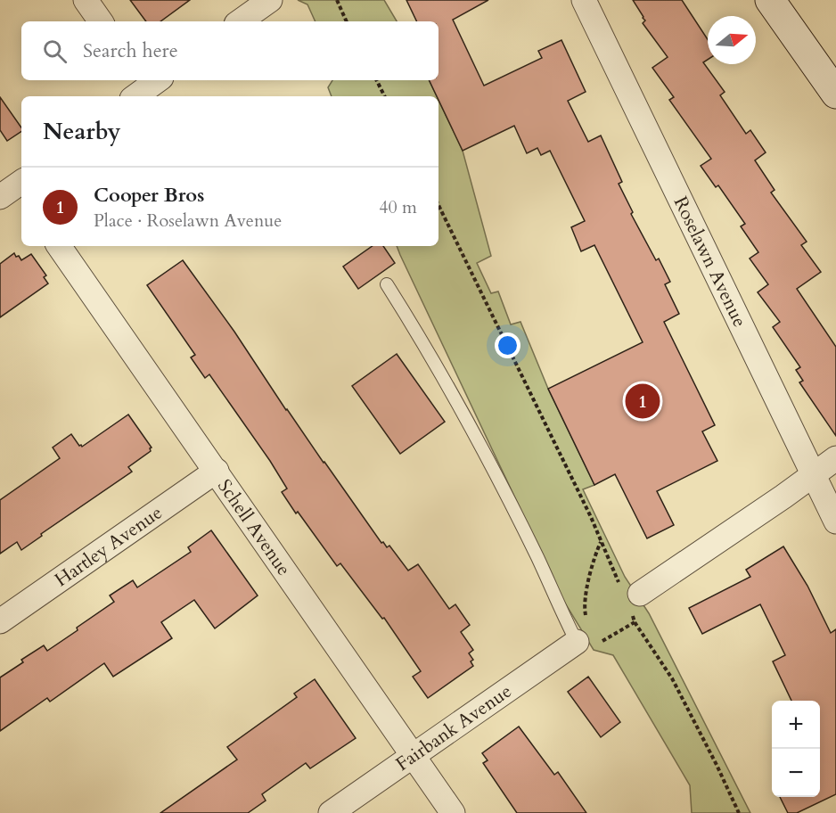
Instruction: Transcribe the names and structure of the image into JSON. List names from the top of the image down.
{
  "streets": {
    "street": [
      "Roselawn Avenue",
      "Schell Avenue",
      "Hartley Avenue",
      "Fairbank Avenue"
    ]
  },
  "crossings": [
    ["Schell Avenue", "Hartley Avenue"],
    ["Schell Avenue", "Fairbank Avenue"]
  ],
  "north": "right",
  "page": {
    "search": "Search here",
    "heading": "Nearby",
    "list": [
      {
        "mark": "1",
        "name": "Cooper Bros",
        "note": "Place · Roselawn Avenue",
        "value": "40 m"
      }
    ],
    "pins": "1",
    "map_buttons": ["+", "−"]
  }
}
